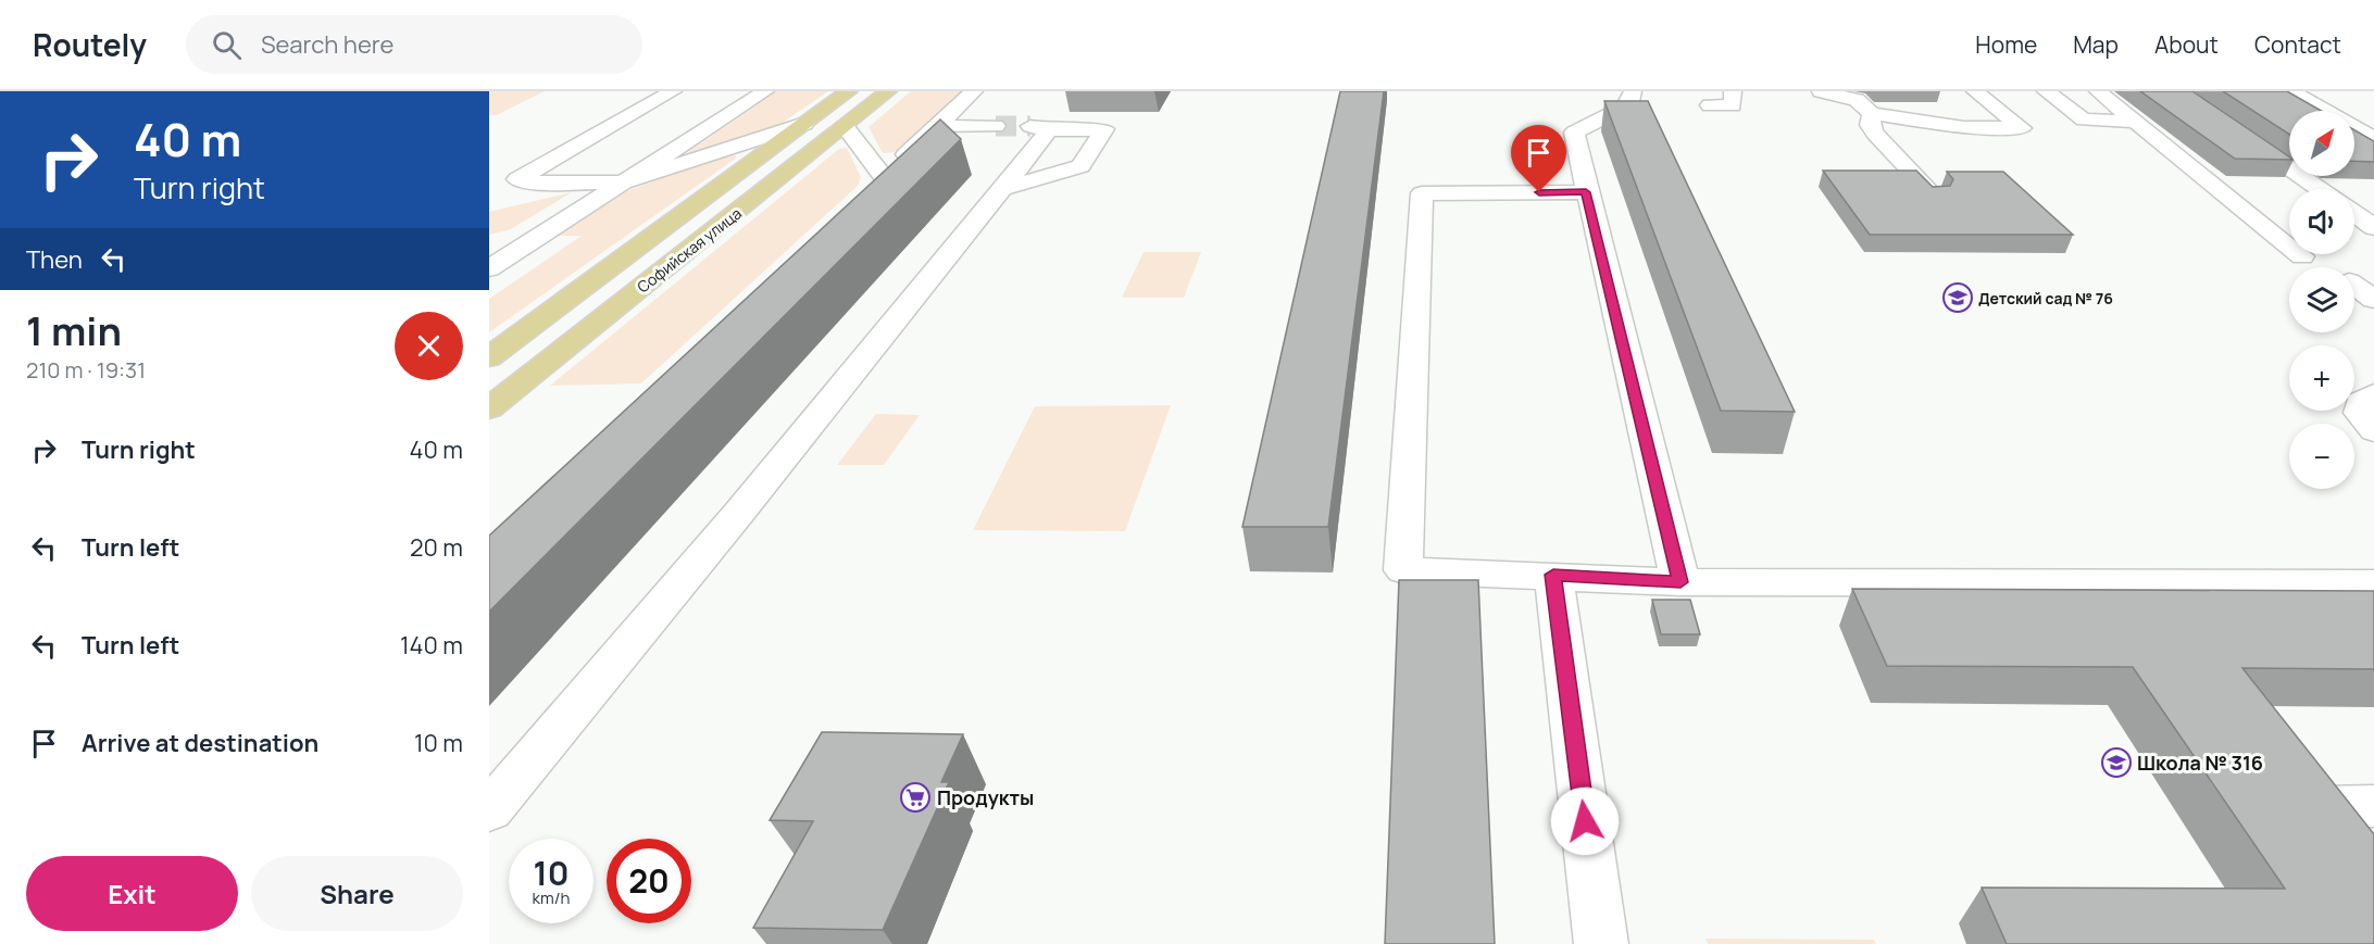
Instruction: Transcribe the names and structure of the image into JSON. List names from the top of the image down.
{
  "streets": {
    "main road": ["Софийская улица"]
  },
  "places": {
    "school or university": ["Детский сад № 76", "Школа № 316"],
    "supermarket": ["Продукты"]
  },
  "north": "top right",
  "page": {
    "header": "Routely",
    "search": "Search here",
    "nav": [
      "Home",
      "Map",
      "About",
      "Contact"
    ],
    "turn": ["40 m", "Turn right"],
    "map_buttons": ["+", "−"],
    "then": "Then",
    "heading": ["1 min", "210 m · 19:31"],
    "list": [
      {
        "name": "Turn right",
        "value": "40 m"
      },
      {
        "name": "Turn left",
        "value": "20 m"
      },
      {
        "name": "Turn left",
        "value": "140 m"
      },
      {
        "name": "Arrive at destination",
        "value": "10 m"
      }
    ],
    "speed": "10 km/h",
    "limit": "20",
    "buttons": ["Exit", "Share"]
  }
}
